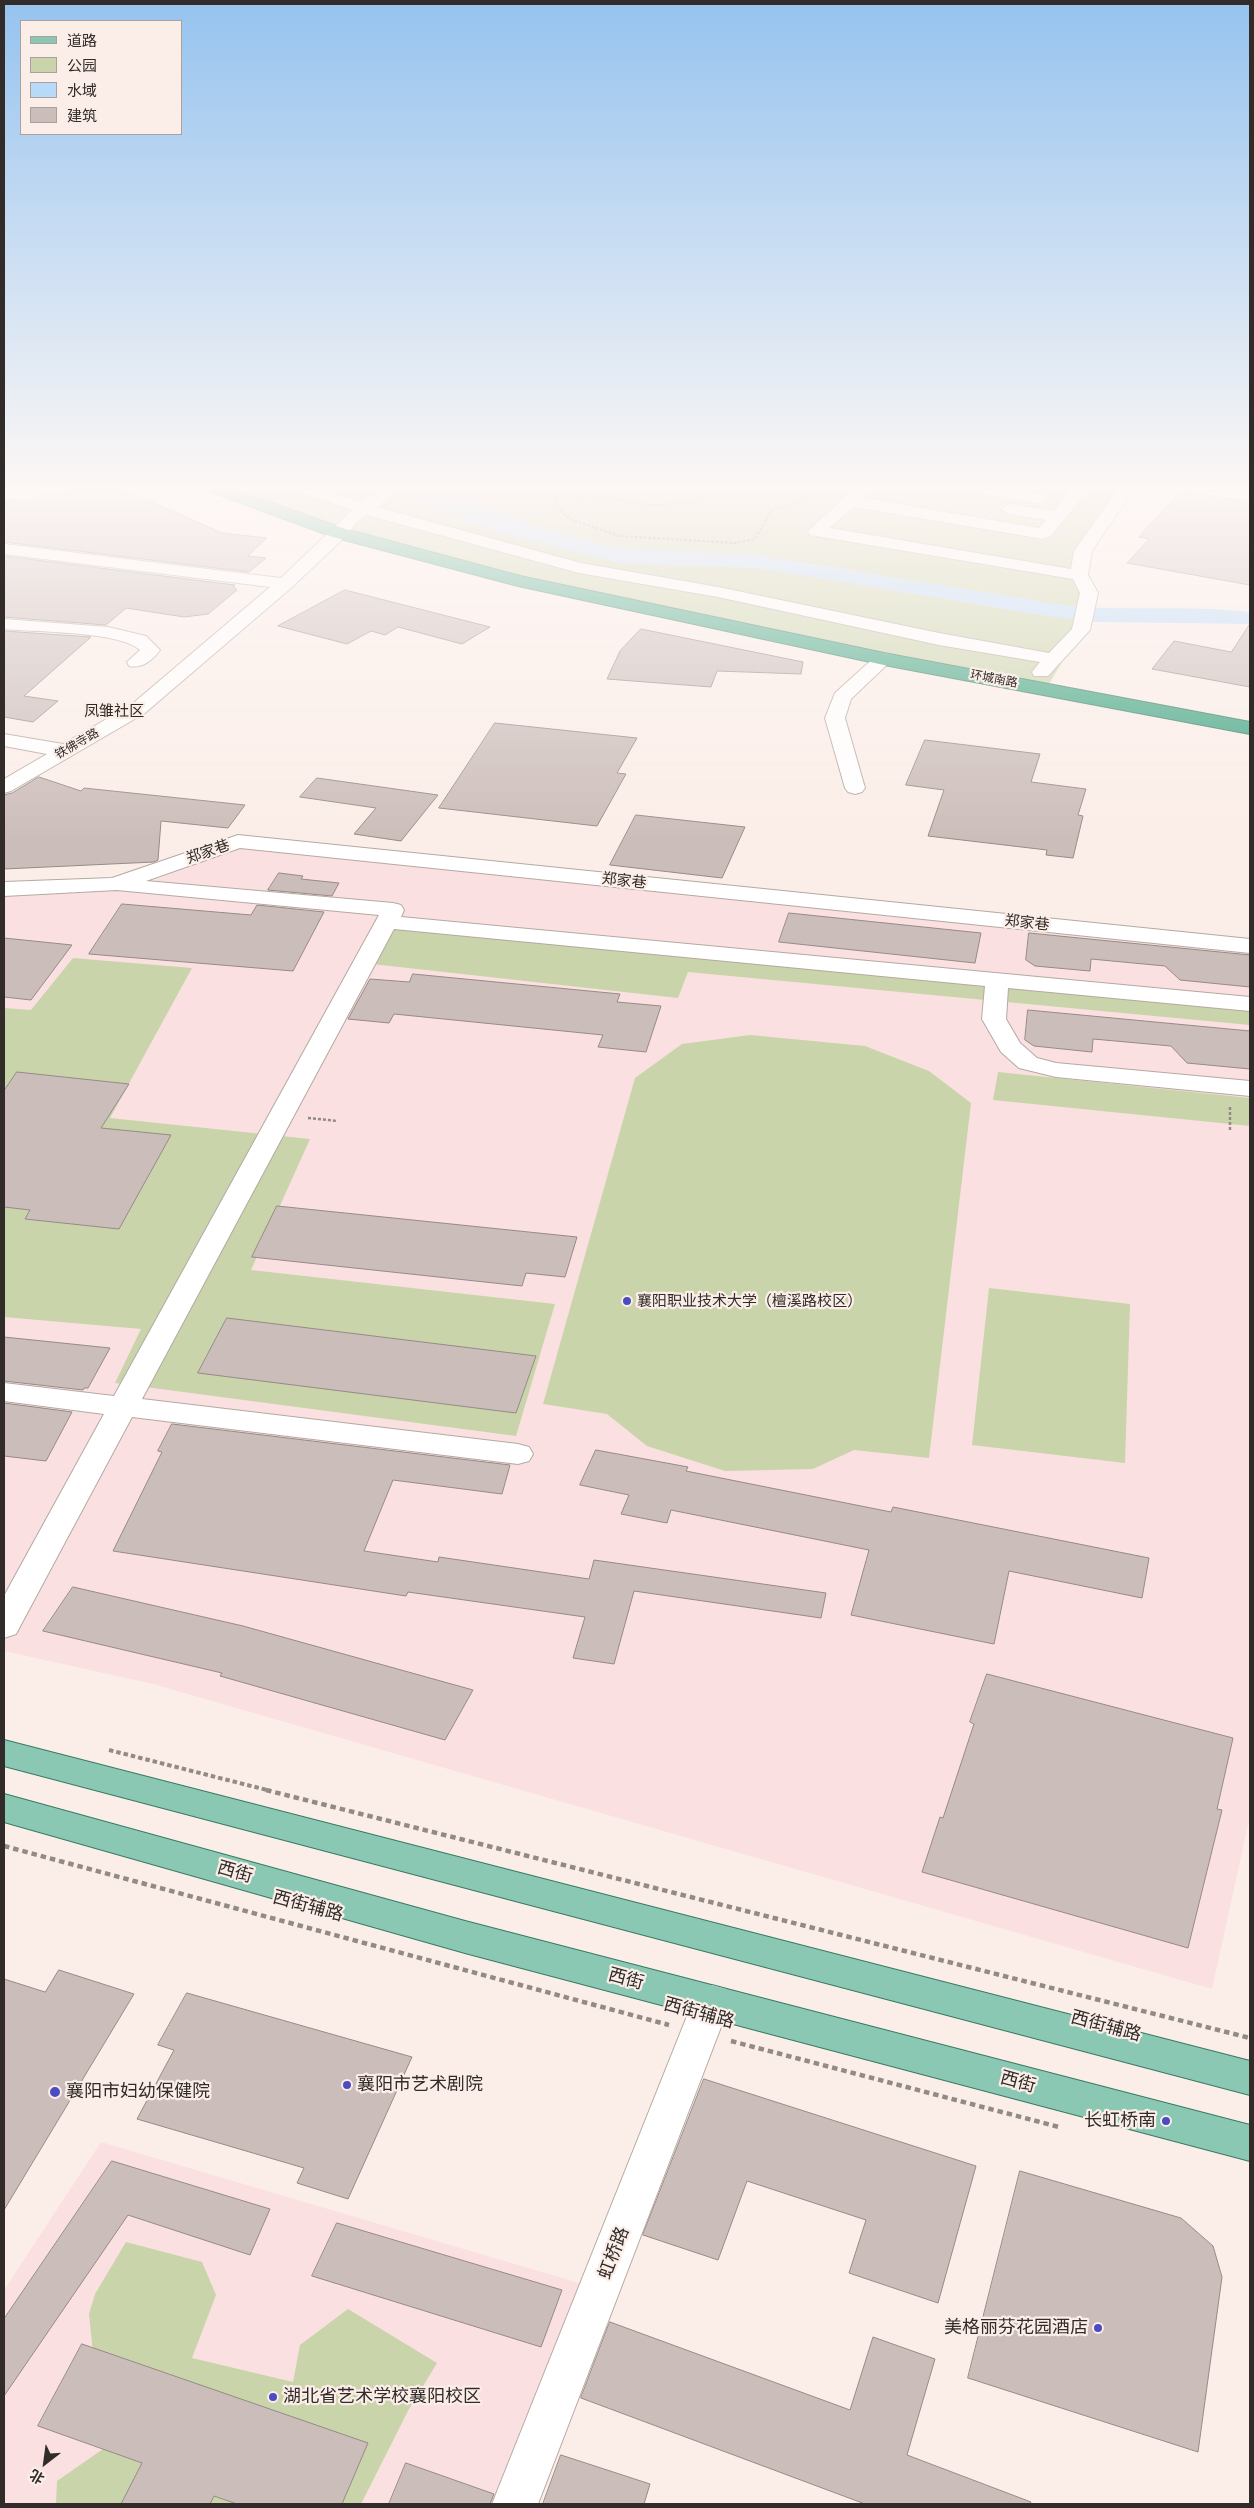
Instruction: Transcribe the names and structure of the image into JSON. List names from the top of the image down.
{
  "streets": {
    "highway": ["环城南路"],
    "main road": ["西街"],
    "street": [
      "铁佛寺路",
      "郑家巷",
      "西街辅路",
      "虹桥路"
    ]
  },
  "crossings": [
    ["西街", "西街辅路"],
    ["西街", "虹桥路"],
    ["西街辅路", "虹桥路"]
  ],
  "districts": ["凤雏社区"],
  "places": [
    "襄阳职业技术大学（檀溪路校区）",
    "襄阳市艺术剧院",
    "襄阳市妇幼保健院",
    "长虹桥南",
    "美格丽芬花园酒店",
    "湖北省艺术学校襄阳校区"
  ],
  "legend": [
    "道路",
    "公园",
    "水域",
    "建筑"
  ],
  "north": "bottom left"
}
